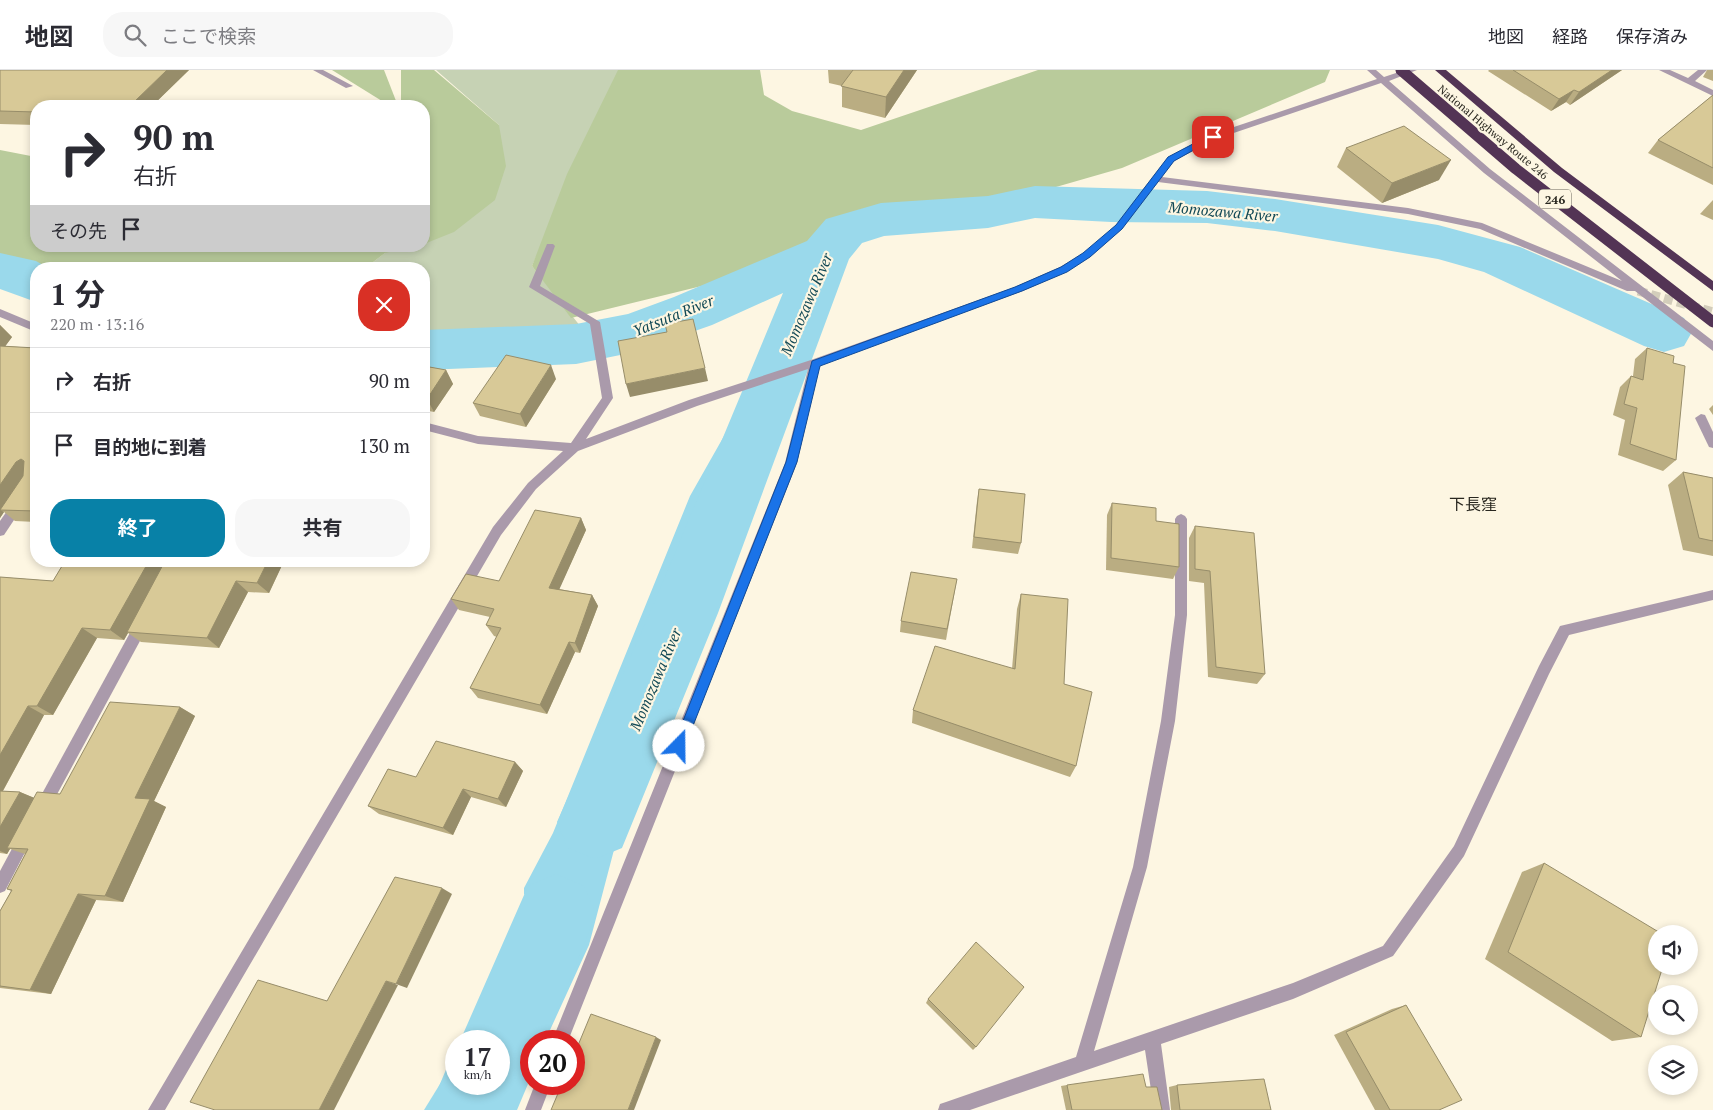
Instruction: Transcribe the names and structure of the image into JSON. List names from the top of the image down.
{
  "streets": {
    "highway": ["National Highway Route 246", "246"]
  },
  "districts": ["下長窪"],
  "water": ["Momozawa River", "Yatsuta River"],
  "page": {
    "header": "地図",
    "search": "ここで検索",
    "nav": ["地図", "経路", "保存済み"],
    "turn": ["90 m", "右折"],
    "then": "その先",
    "heading": ["1 分", "220 m · 13:16"],
    "list": [
      {
        "name": "右折",
        "value": "90 m"
      },
      {
        "name": "目的地に到着",
        "value": "130 m"
      }
    ],
    "buttons": ["終了", "共有"],
    "speed": "17 km/h",
    "limit": "20"
  }
}
